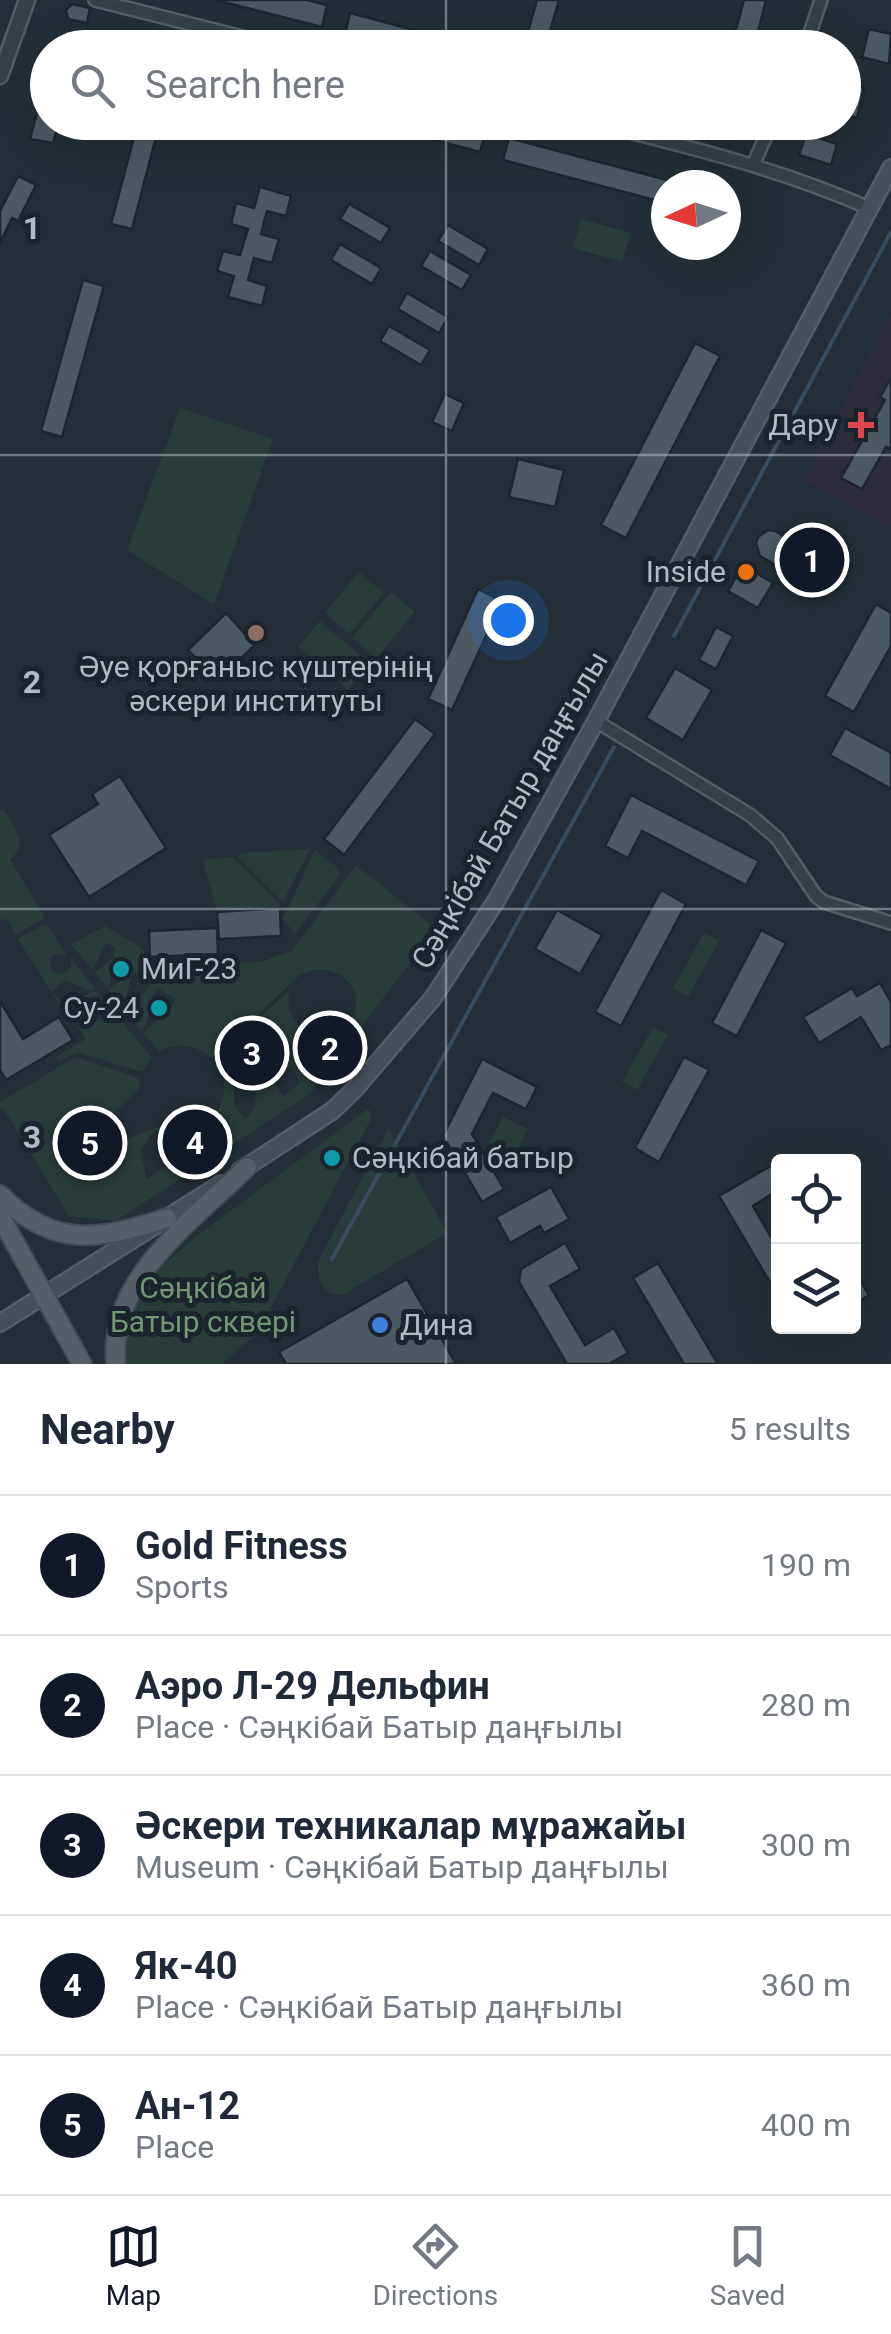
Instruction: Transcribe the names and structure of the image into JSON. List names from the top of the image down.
{
  "streets": {
    "main road": ["Сәңкібай Батыр даңғылы"]
  },
  "parks": ["Сәңкібай Батыр сквері"],
  "places": {
    "health": ["Дару"],
    "other": [
      "Inside",
      "Әуе қорғаныс күштерінің әскери институты",
      "МиГ-23",
      "Су-24",
      "Сәңкібай батыр",
      "Дина"
    ]
  },
  "north": "left",
  "page": {
    "search": "Search here",
    "pins": [
      "1",
      "2",
      "3",
      "4",
      "5"
    ],
    "heading": ["Nearby", "5 results"],
    "list": [
      {
        "mark": "1",
        "name": "Gold Fitness",
        "note": "Sports",
        "value": "190 m"
      },
      {
        "mark": "2",
        "name": "Аэро Л-29 Дельфин",
        "note": "Place · Сәңкібай Батыр даңғылы",
        "value": "280 m"
      },
      {
        "mark": "3",
        "name": "Әскери техникалар мұражайы",
        "note": "Museum · Сәңкібай Батыр даңғылы",
        "value": "300 m"
      },
      {
        "mark": "4",
        "name": "Як-40",
        "note": "Place · Сәңкібай Батыр даңғылы",
        "value": "360 m"
      },
      {
        "mark": "5",
        "name": "Ан-12",
        "note": "Place",
        "value": "400 m"
      }
    ],
    "nav": ["Map", "Directions", "Saved"]
  },
  "grid": {
    "rows": ["1", "2", "3"]
  }
}
